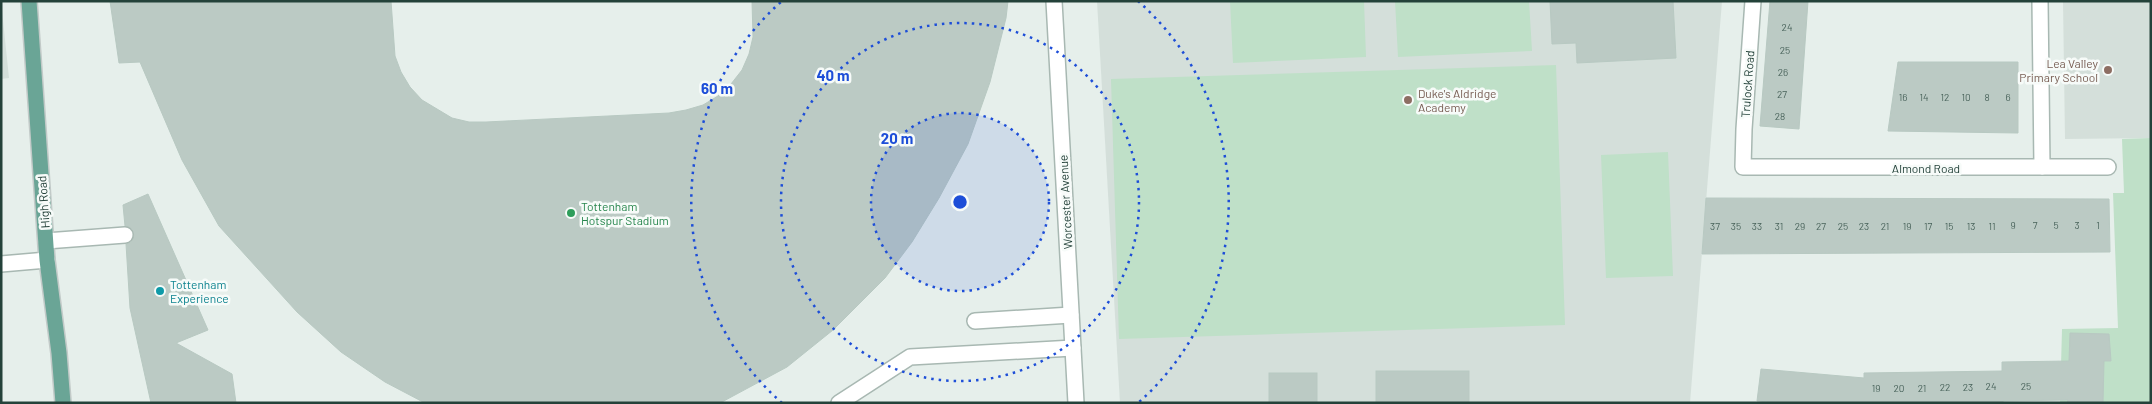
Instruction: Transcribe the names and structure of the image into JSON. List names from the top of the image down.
{
  "streets": {
    "main road": ["High Road"],
    "street": ["Trulock Road", "Almond Road", "Worcester Avenue"]
  },
  "crossings": [
    ["Trulock Road", "Almond Road"]
  ],
  "places": [
    "Lea Valley Primary School",
    "Duke's Aldridge Academy",
    "Tottenham Hotspur Stadium",
    "Tottenham Experience"
  ],
  "house_numbers": [
    "24",
    "25",
    "26",
    "27",
    "16",
    "14",
    "12",
    "10",
    "8",
    "6",
    "28",
    "9",
    "7",
    "5",
    "3",
    "1",
    "37",
    "35",
    "33",
    "31",
    "29",
    "27",
    "25",
    "23",
    "21",
    "19",
    "17",
    "15",
    "13",
    "11",
    "24",
    "25",
    "22",
    "23",
    "19",
    "20",
    "21"
  ],
  "rings": ["40 m", "60 m", "20 m"]
}
